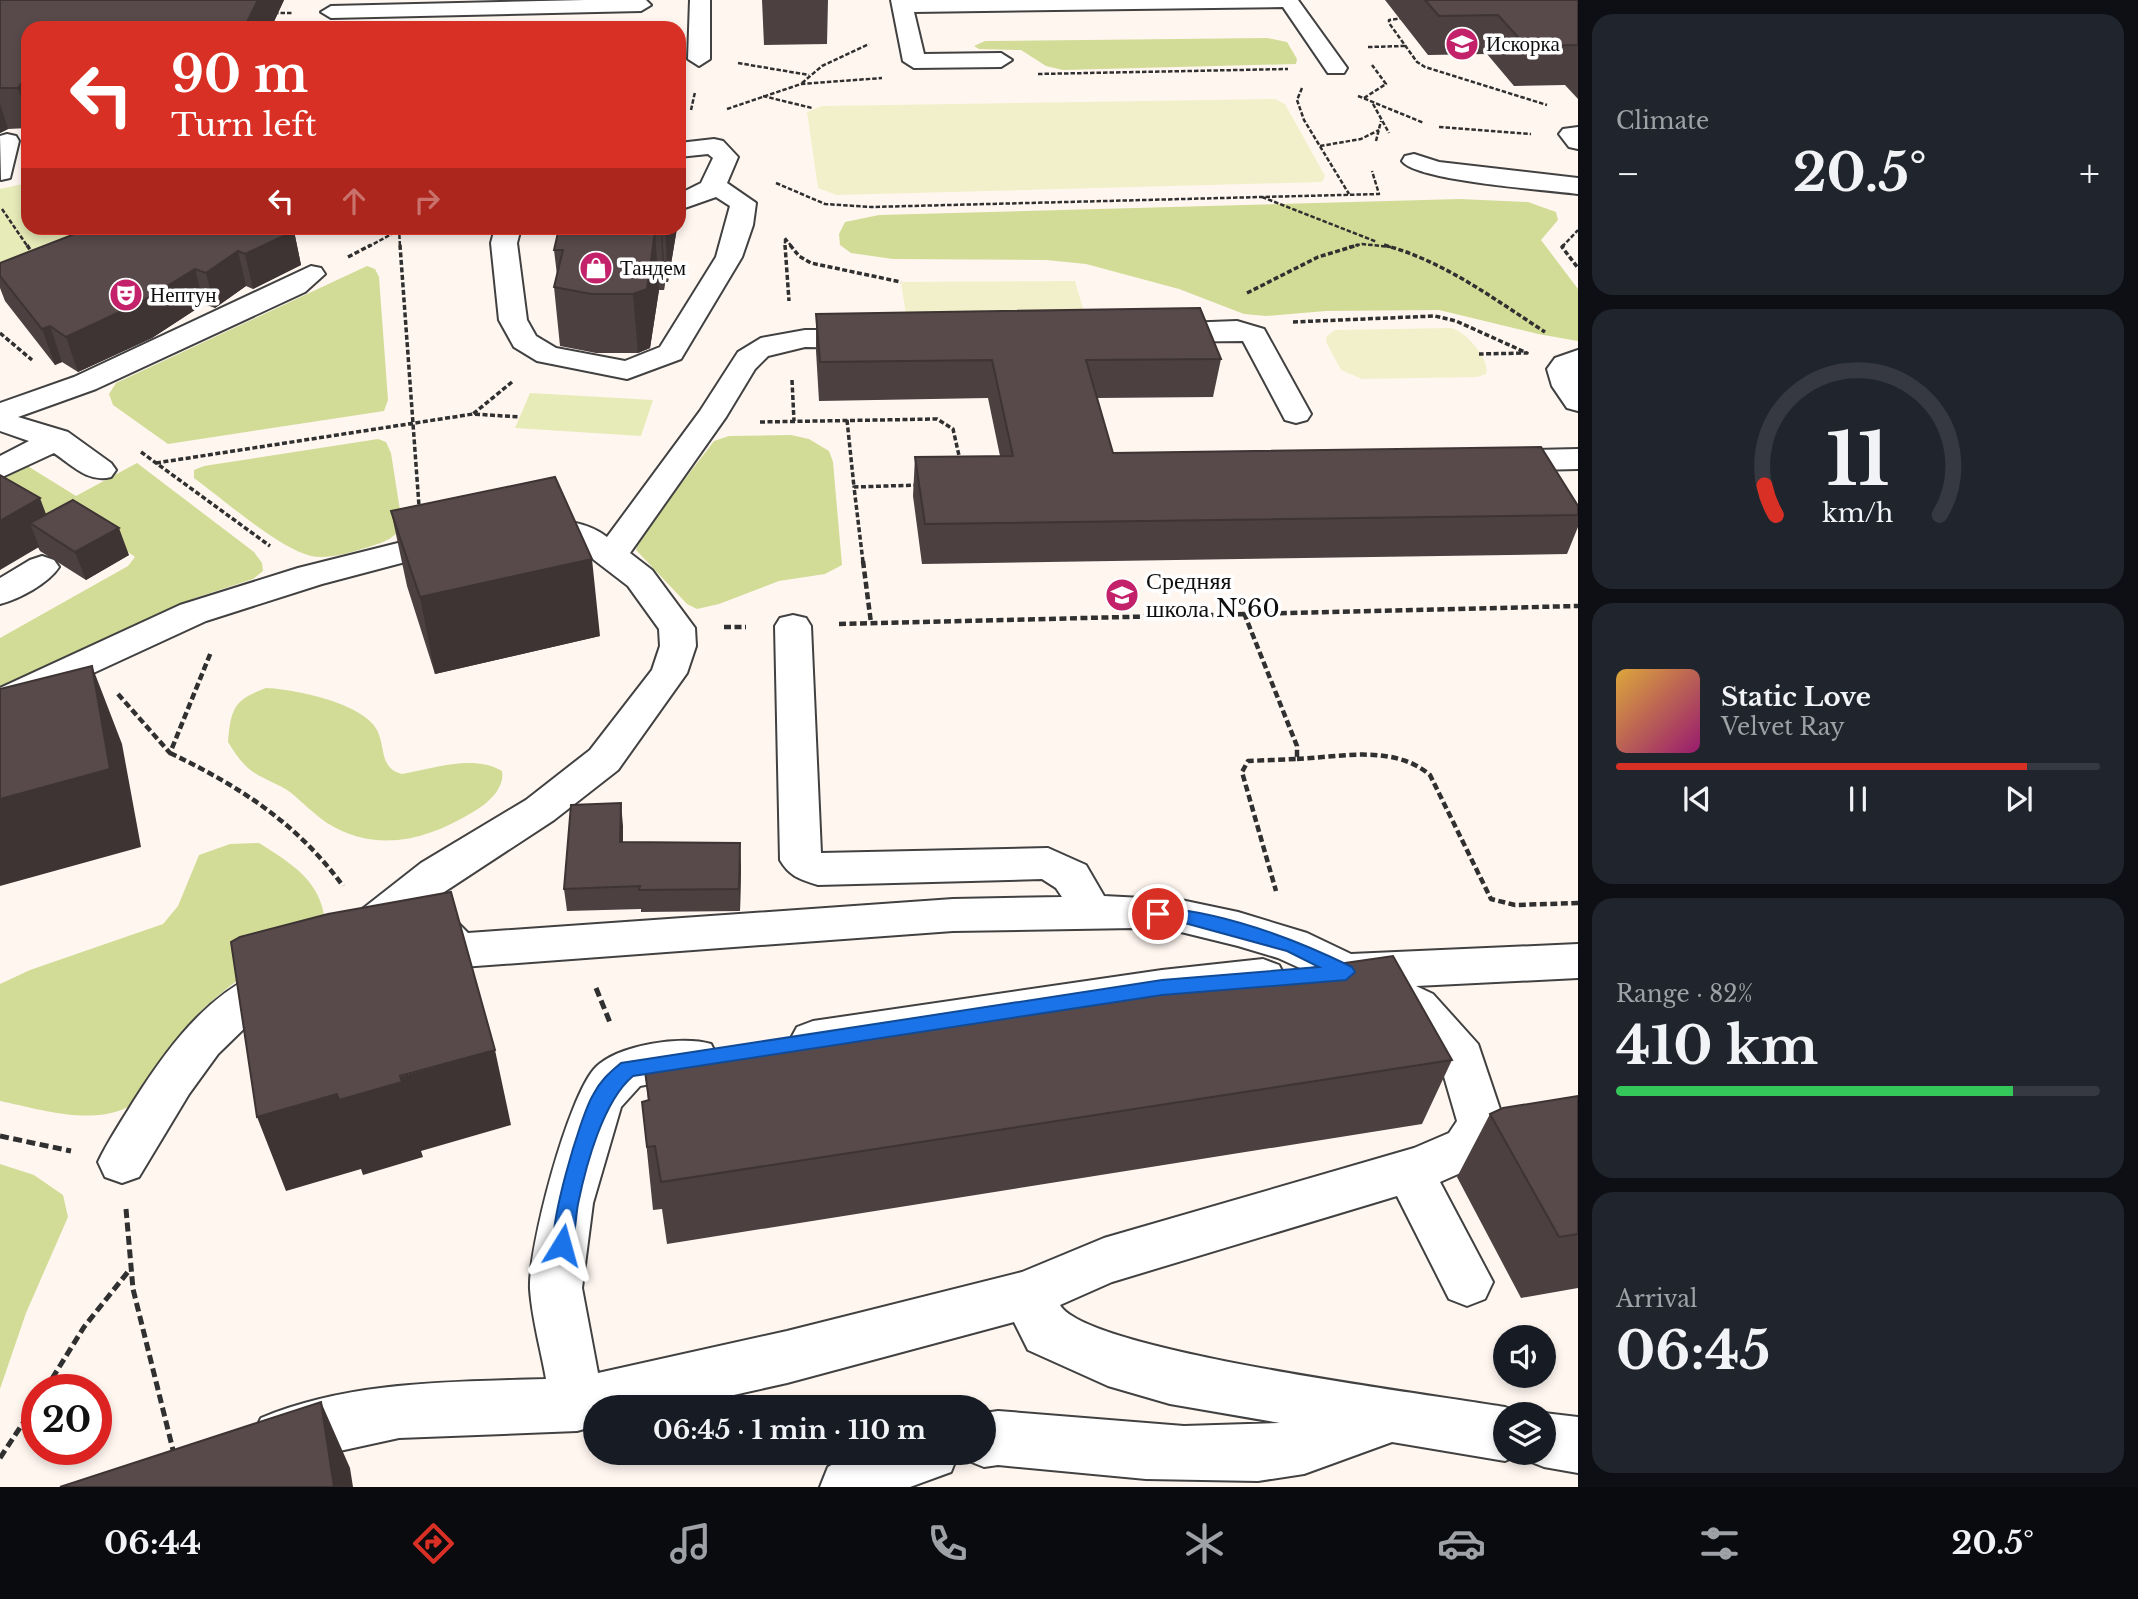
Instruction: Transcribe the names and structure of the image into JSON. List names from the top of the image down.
{
  "places": {
    "school or university": ["Искорка", "Средняя школа №60"],
    "shop": ["Тандем"],
    "theatre": ["Нептун"]
  },
  "page": {
    "tile": [
      "Climate",
      ["Range · 82%", "410 km"],
      ["Arrival", "06:45"]
    ],
    "turn": ["90 m", "Turn left"],
    "heat": ["−", "20.5°", "+"],
    "song": ["Static Love", "Velvet Ray"],
    "limit": "20",
    "trip": "06:45 · 1 min · 110 m",
    "tabs": ["06:44", "20.5°"],
    "gauge": ["11", "km/h"]
  }
}
